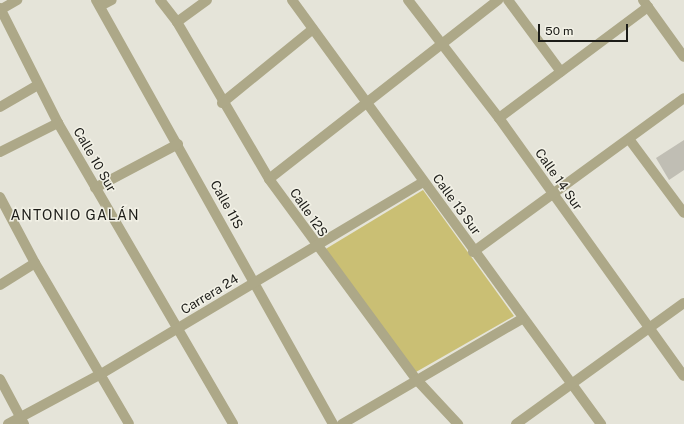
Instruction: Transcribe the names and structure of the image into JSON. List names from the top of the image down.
{
  "streets": {
    "street": [
      "Calle 10 Sur",
      "Calle 14 Sur",
      "Calle 11S",
      "Calle 13 Sur",
      "Calle 12S",
      "Carrera 24"
    ]
  },
  "crossings": [
    ["Calle 10 Sur", "Carrera 24"],
    ["Calle 11S", "Carrera 24"],
    ["Calle 13 Sur", "Carrera 24"],
    ["Calle 12S", "Carrera 24"]
  ],
  "districts": ["ANTONIO GALÁN"],
  "scale_bar": "50 m"
}
